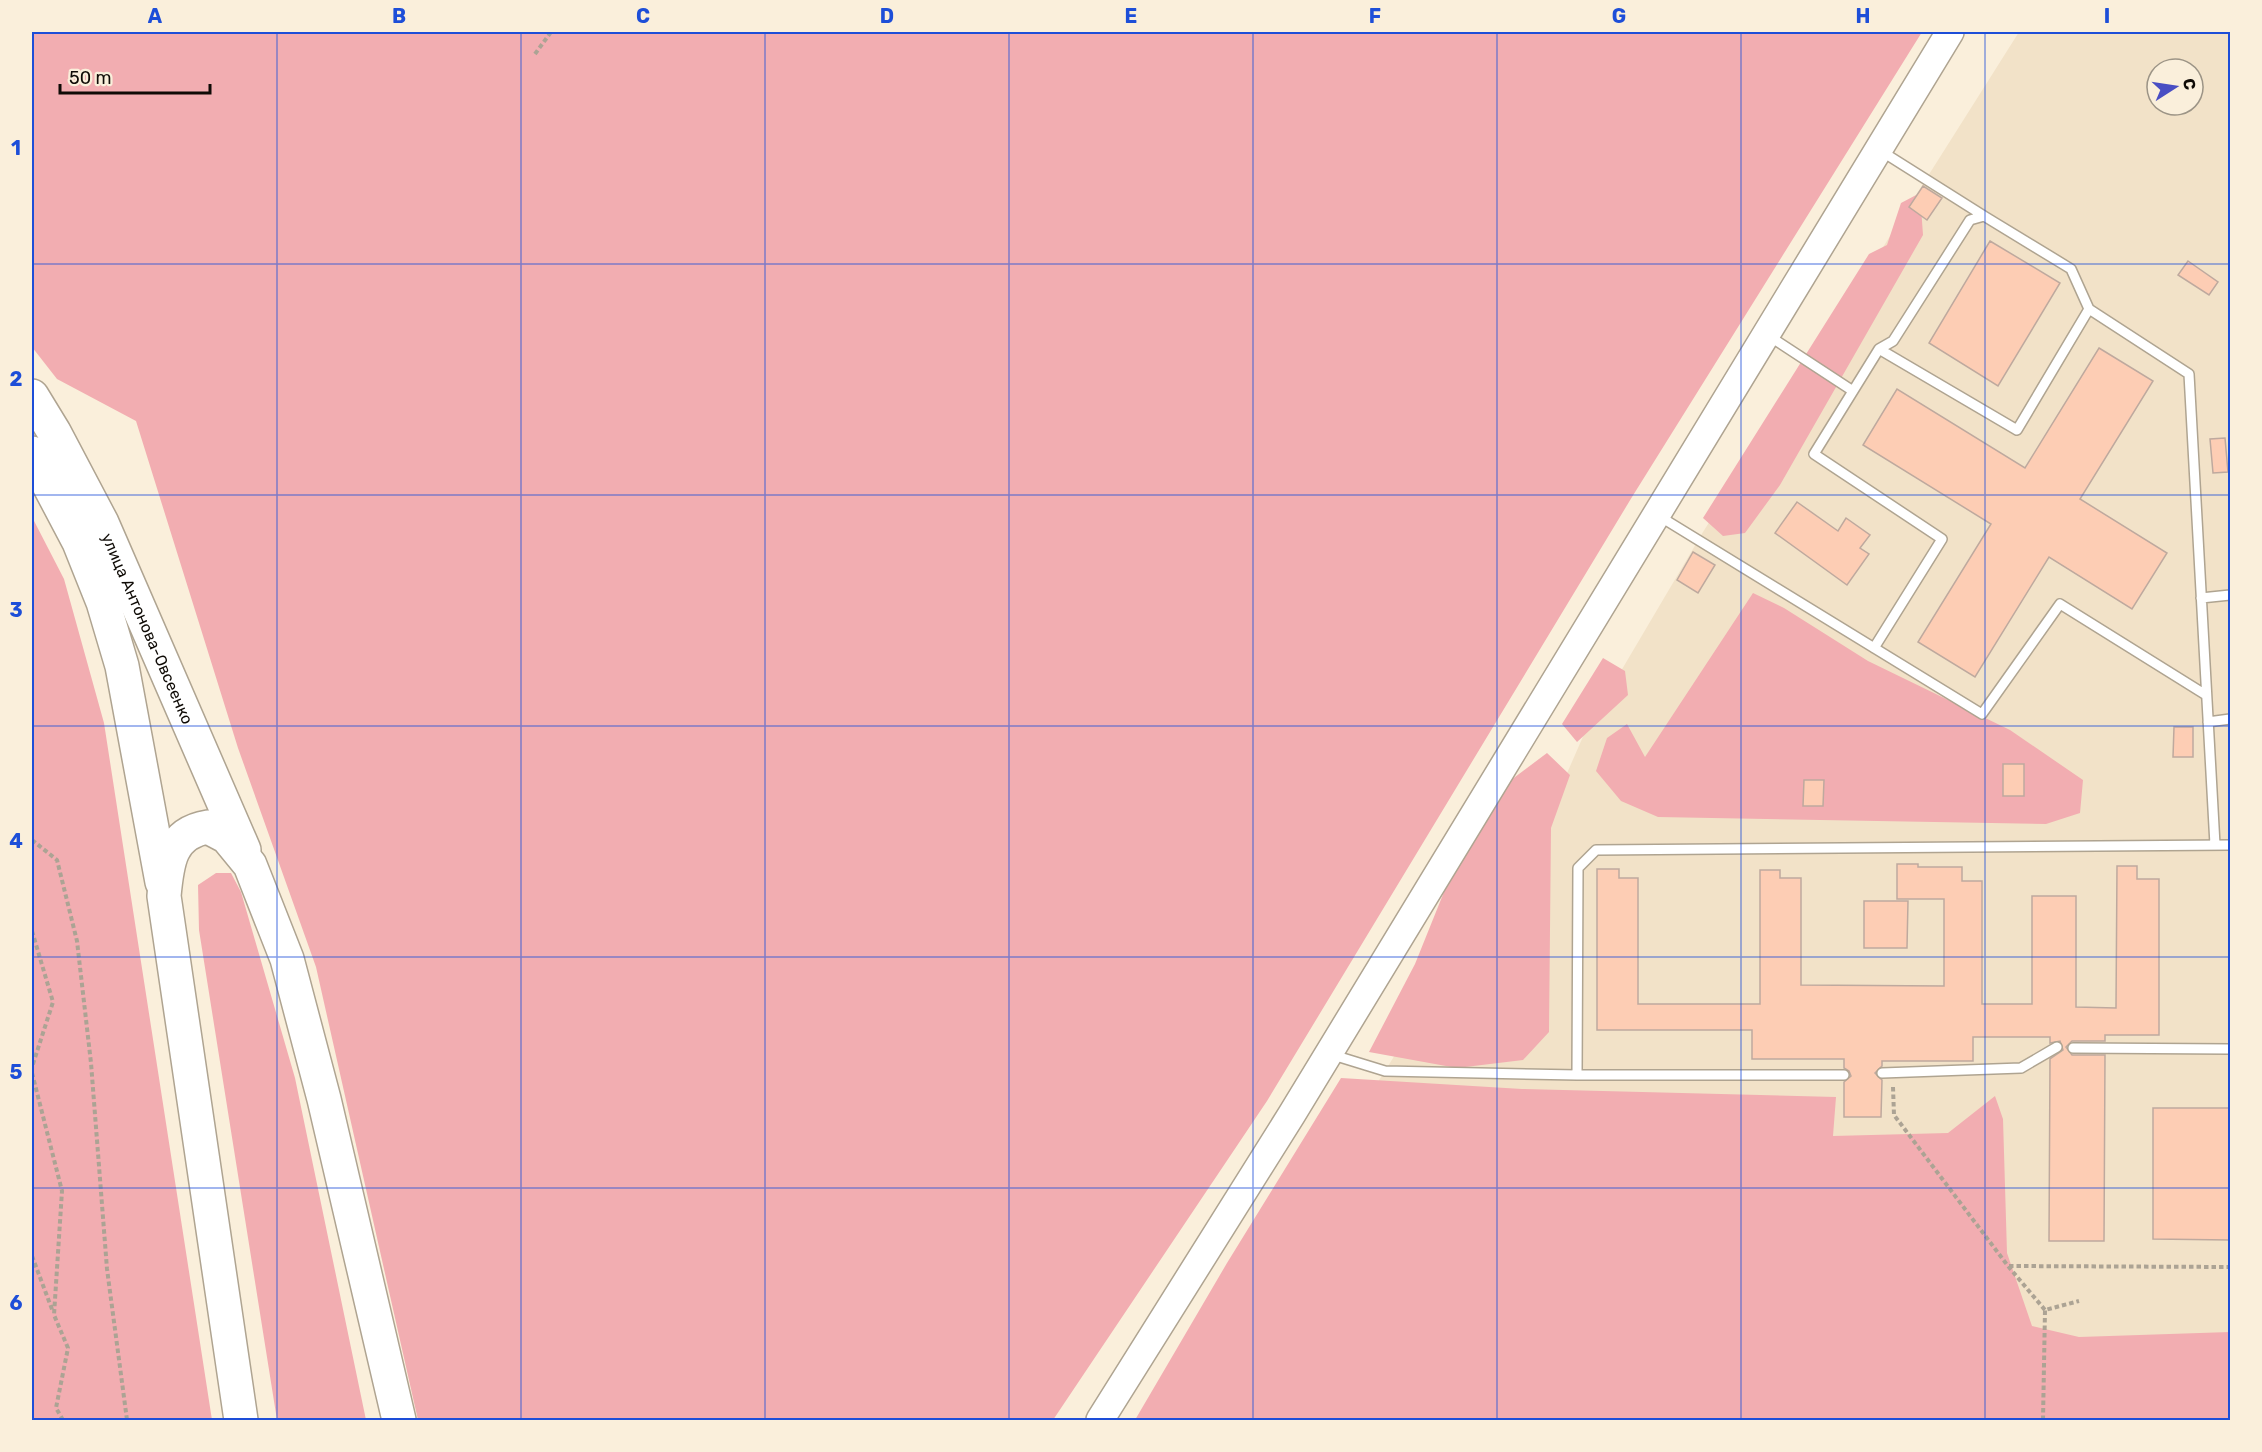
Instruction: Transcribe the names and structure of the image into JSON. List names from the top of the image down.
{
  "streets": {
    "highway": ["улица Антонова-Овсеенко"]
  },
  "scale_bar": "50 m",
  "north": "right",
  "grid": {
    "columns": [
      "A",
      "B",
      "C",
      "D",
      "E",
      "F",
      "G",
      "H",
      "I"
    ],
    "rows": [
      "1",
      "2",
      "3",
      "4",
      "5",
      "6"
    ]
  }
}
